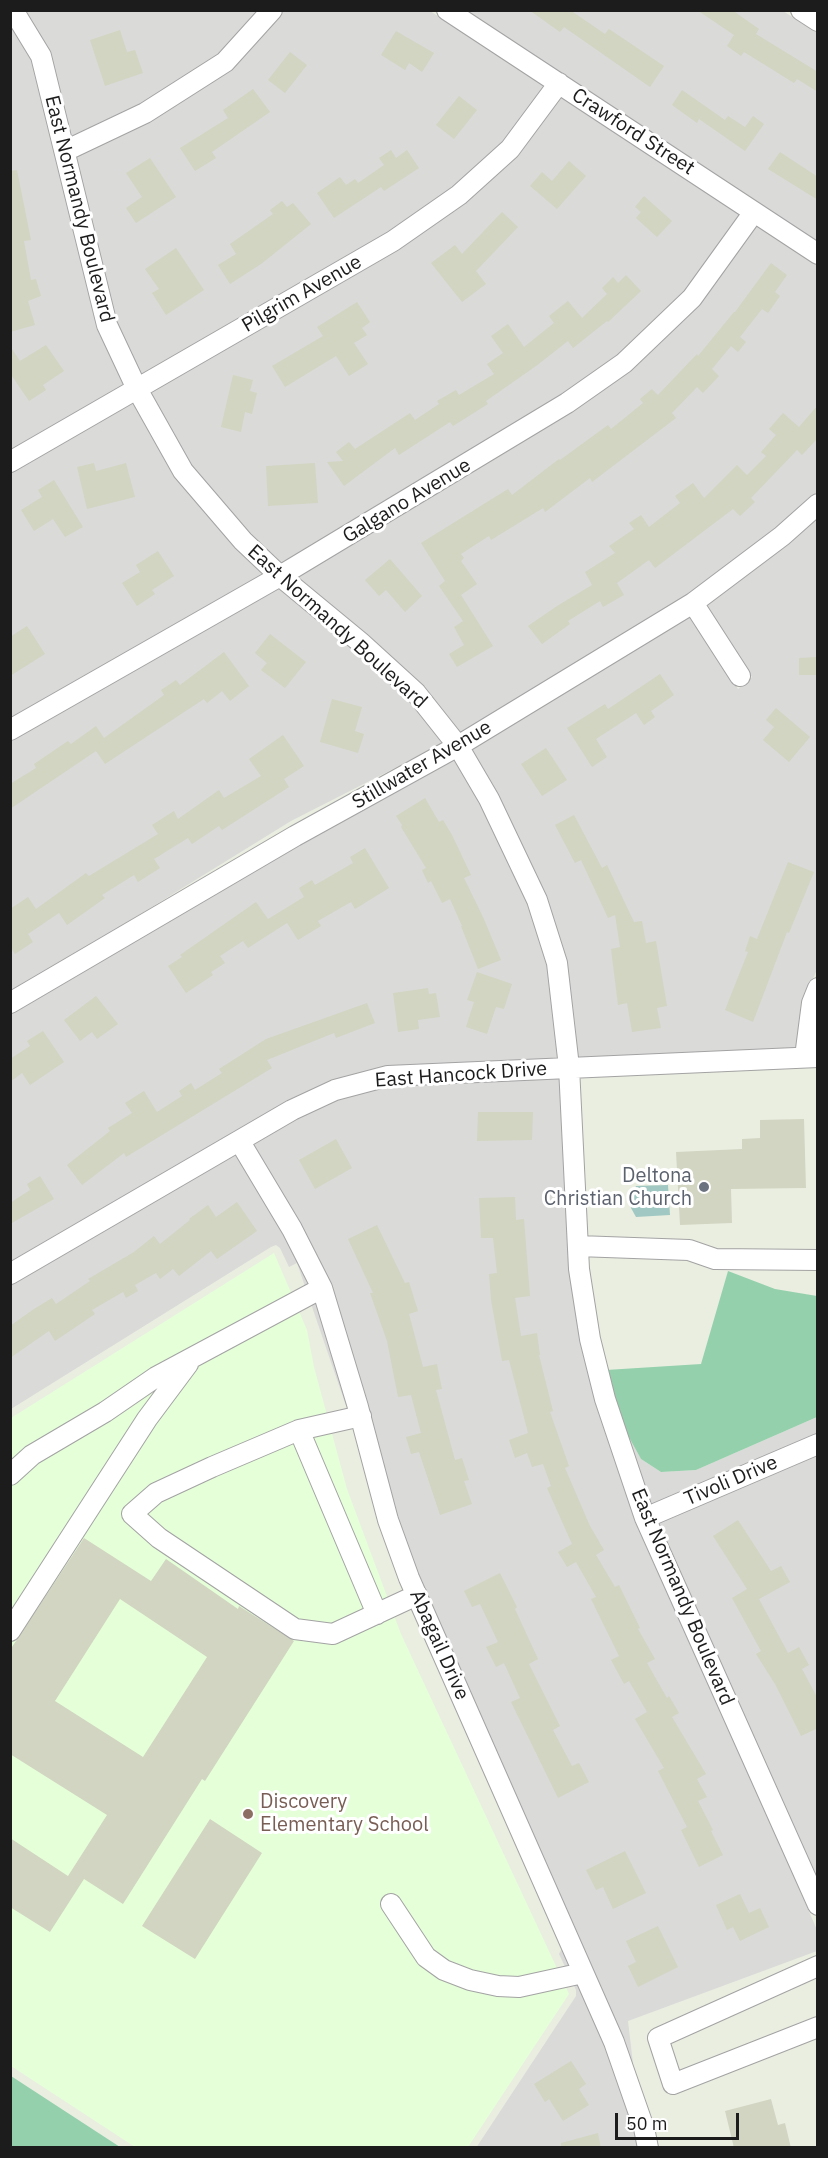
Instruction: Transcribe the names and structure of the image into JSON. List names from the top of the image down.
{
  "streets": {
    "street": [
      "Crawford Street",
      "East Normandy Boulevard",
      "Pilgrim Avenue",
      "Galgano Avenue",
      "Stillwater Avenue",
      "East Hancock Drive",
      "Tivoli Drive",
      "Abagail Drive"
    ]
  },
  "crossings": [
    ["Crawford Street", "Pilgrim Avenue"],
    ["Crawford Street", "Galgano Avenue"],
    ["East Normandy Boulevard", "Pilgrim Avenue"],
    ["East Normandy Boulevard", "Galgano Avenue"],
    ["East Normandy Boulevard", "Stillwater Avenue"],
    ["East Normandy Boulevard", "East Hancock Drive"],
    ["East Normandy Boulevard", "Tivoli Drive"],
    ["East Hancock Drive", "Abagail Drive"]
  ],
  "places": ["Deltona Christian Church", "Discovery Elementary School"],
  "scale_bar": "50 m"
}
